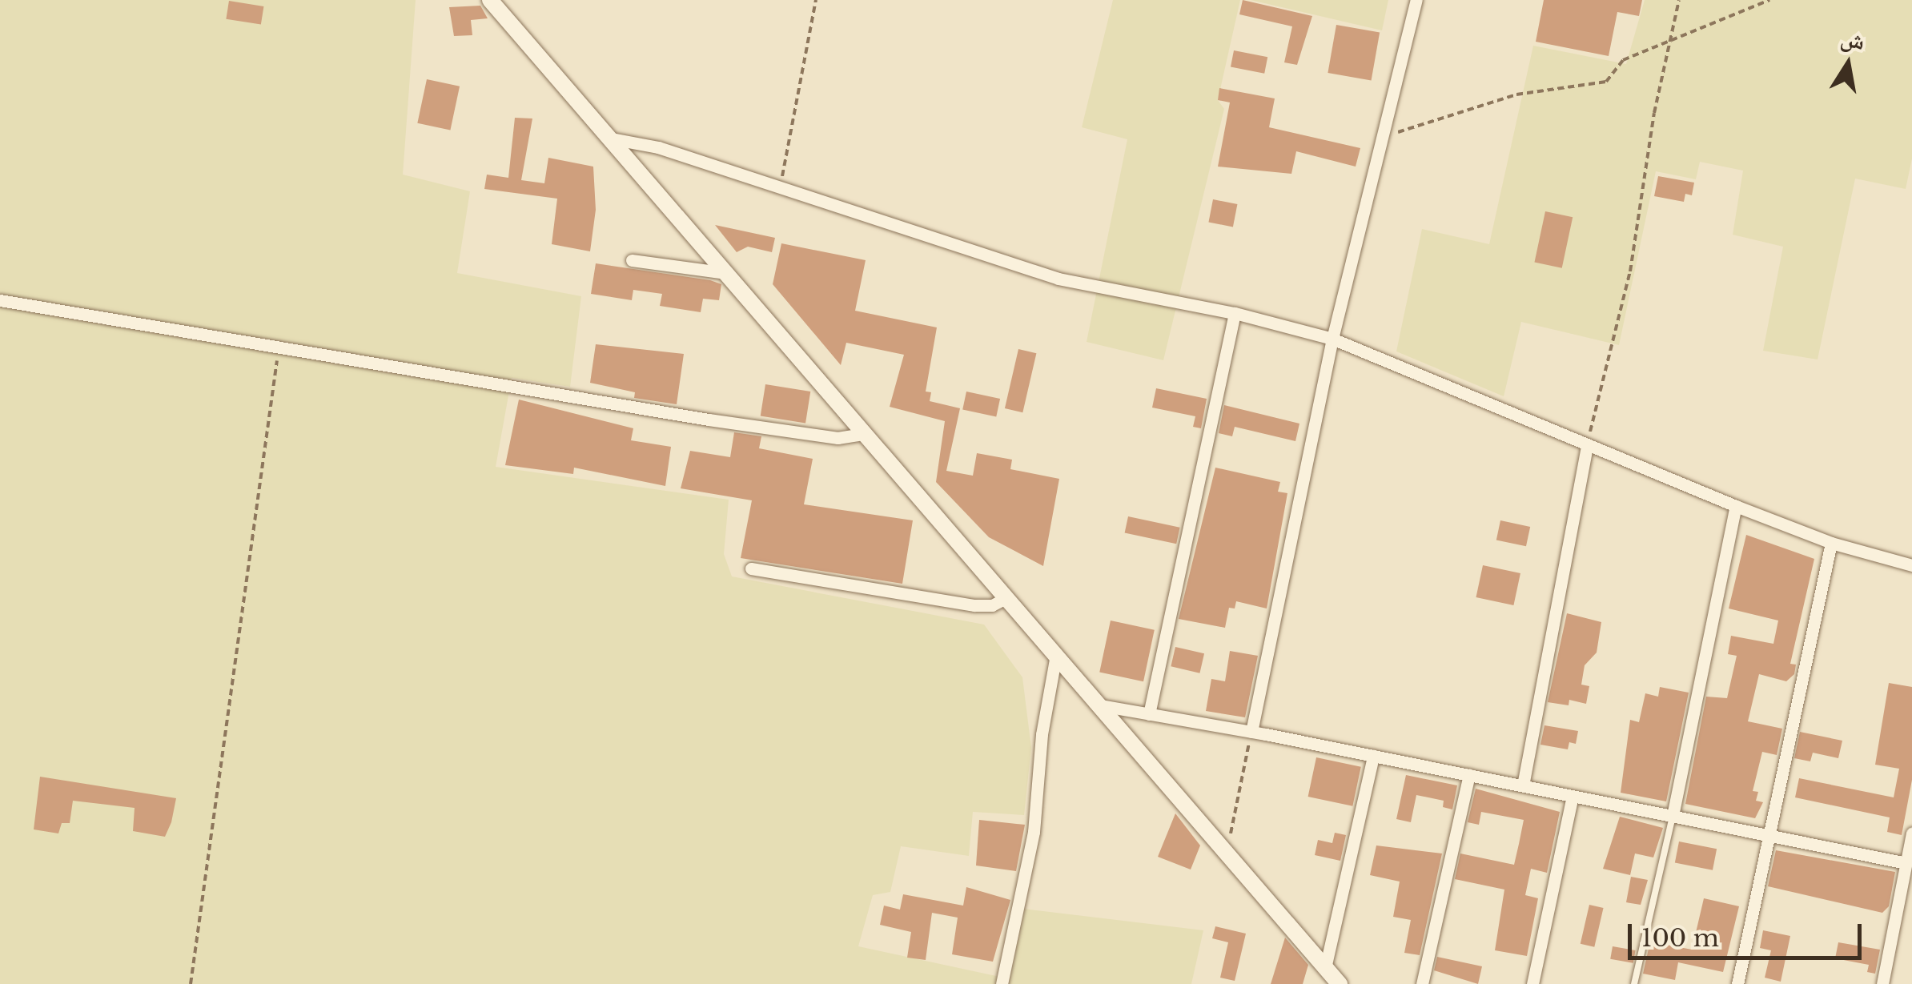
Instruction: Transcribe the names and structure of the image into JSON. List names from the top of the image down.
{
  "scale_bar": "100 m",
  "north": "top"
}
